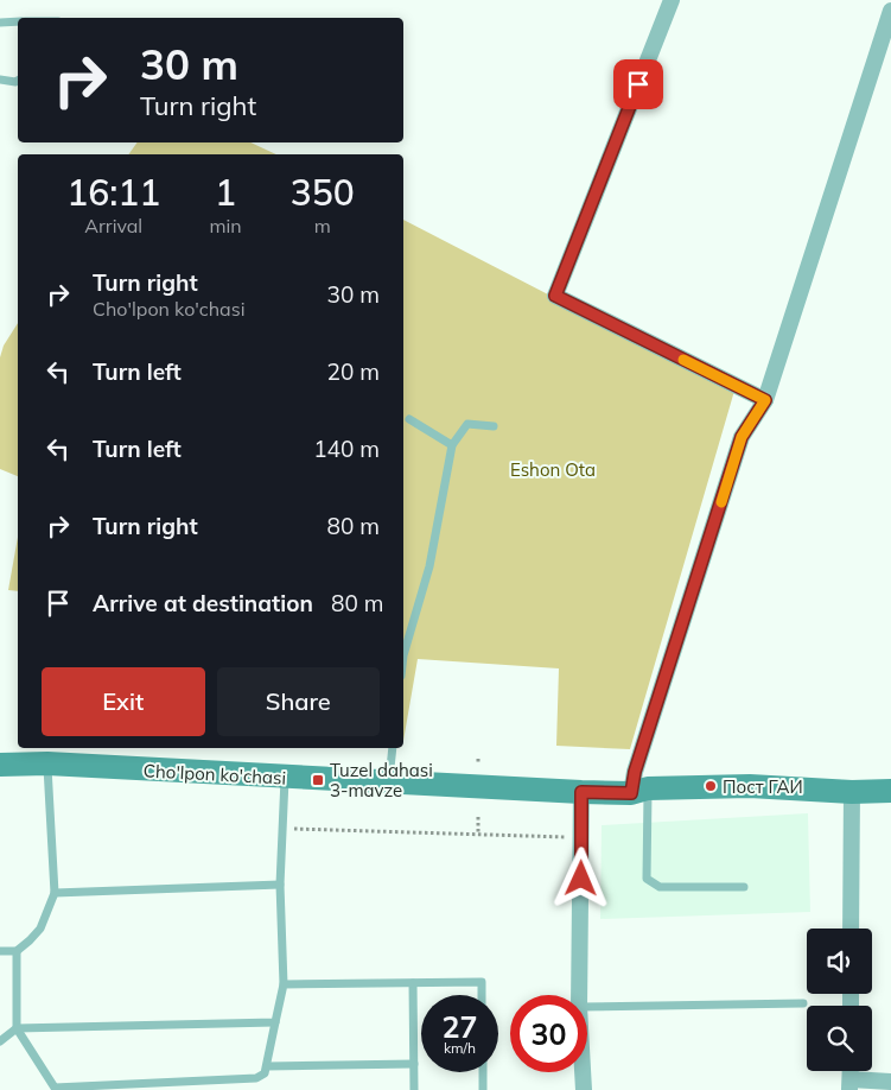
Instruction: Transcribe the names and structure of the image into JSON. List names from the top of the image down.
{
  "streets": {
    "main road": ["Cho'lpon ko'chasi"]
  },
  "parks": ["Eshon Ota"],
  "places": {
    "transit": ["Tuzel dahasi 3-mavze"],
    "other": ["Пост ГАИ"]
  },
  "page": {
    "turn": ["30 m", "Turn right"],
    "eta": [
      "16:11",
      "Arrival",
      "1",
      "min",
      "350",
      "m"
    ],
    "list": [
      {
        "name": "Turn right",
        "note": "Cho'lpon ko'chasi",
        "value": "30 m"
      },
      {
        "name": "Turn left",
        "value": "20 m"
      },
      {
        "name": "Turn left",
        "value": "140 m"
      },
      {
        "name": "Turn right",
        "value": "80 m"
      },
      {
        "name": "Arrive at destination",
        "value": "80 m"
      }
    ],
    "buttons": ["Exit", "Share"],
    "speed": "27 km/h",
    "limit": "30"
  }
}
